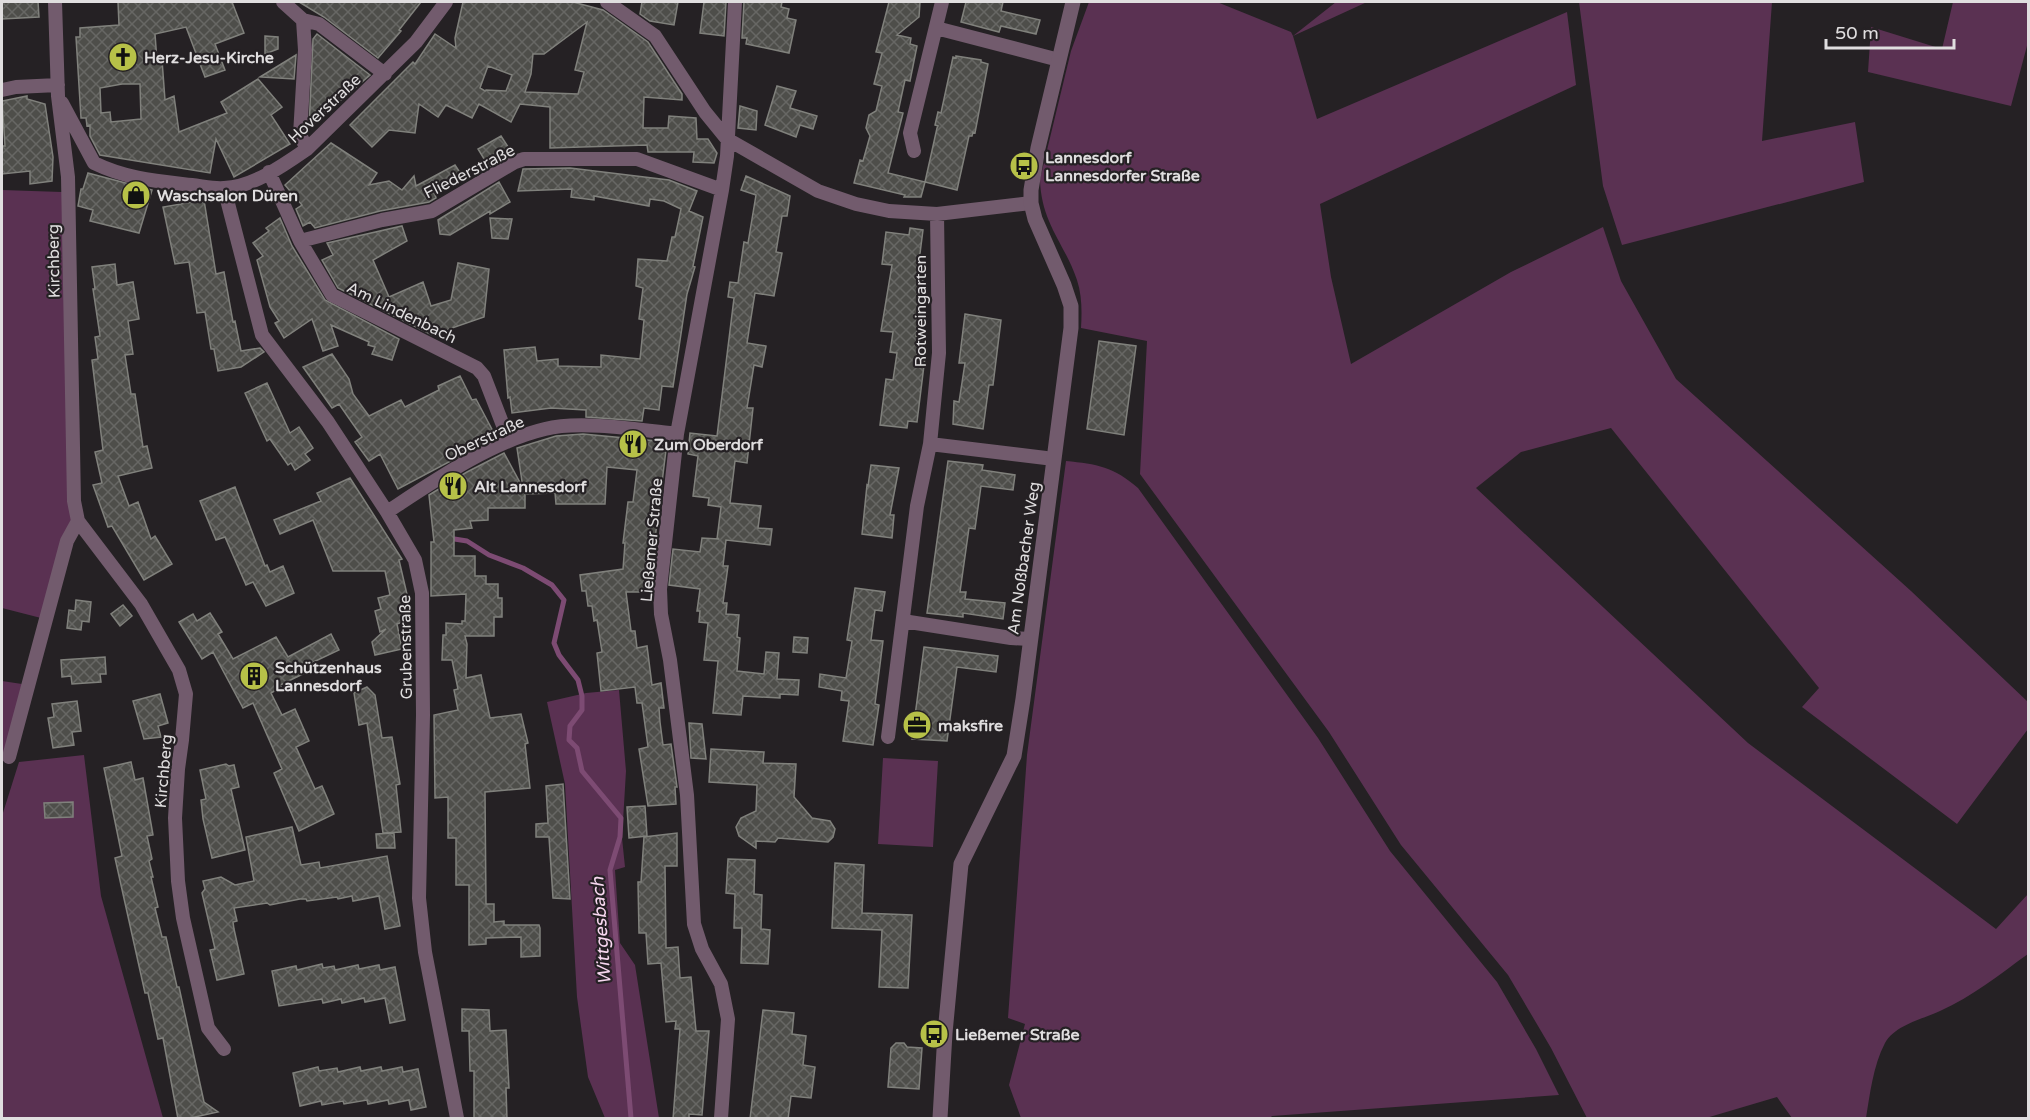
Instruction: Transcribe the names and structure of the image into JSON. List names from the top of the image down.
{
  "streets": {
    "street": [
      "Hoverstraße",
      "Fliederstraße",
      "Kirchberg",
      "Rotweingarten",
      "Am Lindenbach",
      "Oberstraße",
      "Ließemer Straße",
      "Am Noßbacher Weg",
      "Grubenstraße"
    ]
  },
  "crossings": [
    ["Hoverstraße", "Kirchberg"],
    ["Hoverstraße", "Am Lindenbach"],
    ["Hoverstraße", "Grubenstraße"],
    ["Fliederstraße", "Am Lindenbach"],
    ["Fliederstraße", "Ließemer Straße"],
    ["Am Lindenbach", "Oberstraße"],
    ["Oberstraße", "Ließemer Straße"],
    ["Oberstraße", "Grubenstraße"]
  ],
  "water": ["Wittgesbach"],
  "places": {
    "church": ["Herz-Jesu-Kirche"],
    "bus stop": ["Lannesdorf Lannesdorfer Straße", "Ließemer Straße"],
    "shop": ["Waschsalon Düren"],
    "restaurant": ["Zum Oberdorf", "Alt Lannesdorf"],
    "building": ["Schützenhaus Lannesdorf"],
    "office": ["maksfire"]
  },
  "scale_bar": "50 m"
}
